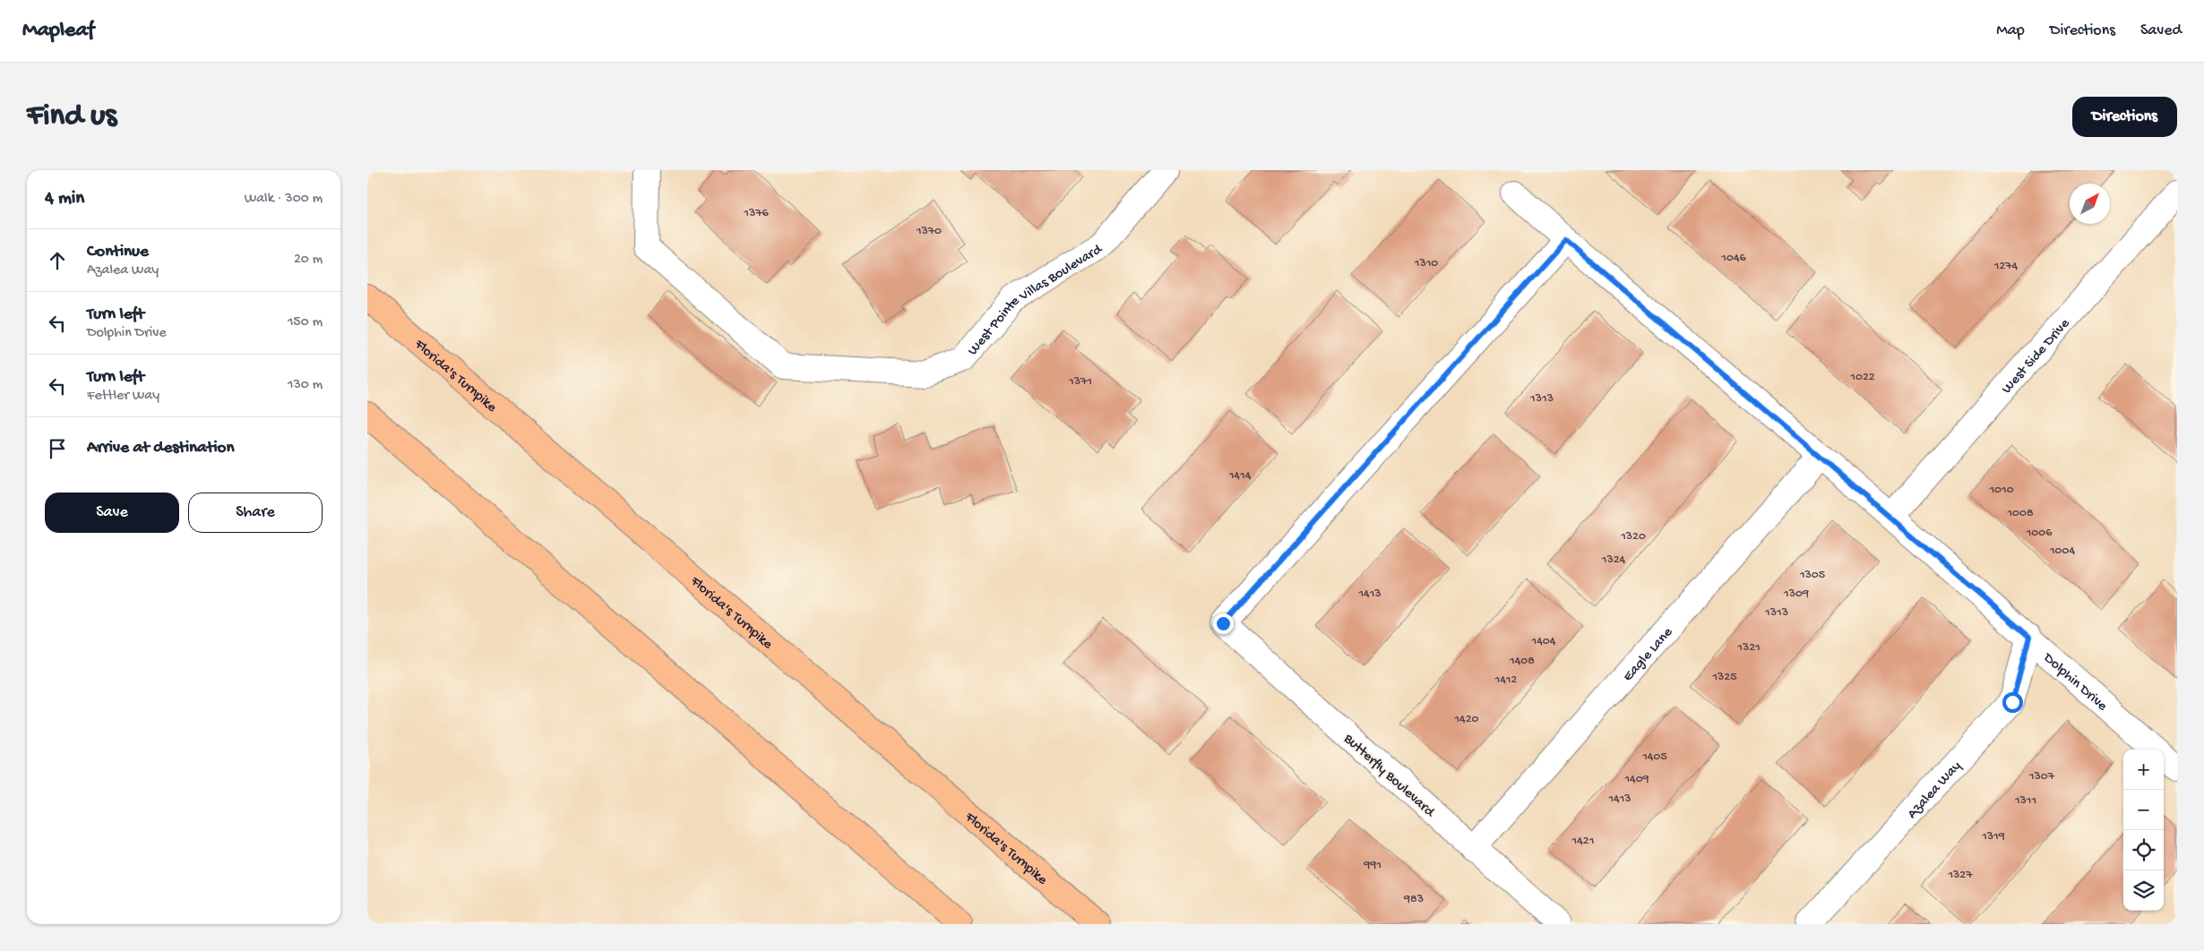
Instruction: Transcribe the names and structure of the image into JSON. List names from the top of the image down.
{
  "streets": {
    "highway": ["Florida's Turnpike"],
    "lane": [
      "West Pointe Villas Boulevard",
      "West Side Drive",
      "Eagle Lane",
      "Dolphin Drive",
      "Butterfly Boulevard",
      "Azalea Way"
    ]
  },
  "crossings": [
    ["West Side Drive", "Dolphin Drive"],
    ["Eagle Lane", "Dolphin Drive"],
    ["Eagle Lane", "Butterfly Boulevard"],
    ["Dolphin Drive", "Butterfly Boulevard"],
    ["Dolphin Drive", "Azalea Way"]
  ],
  "house_numbers": [
    "1376",
    "1370",
    "1046",
    "1310",
    "1274",
    "1022",
    "1371",
    "1313",
    "1414",
    "1010",
    "1008",
    "1006",
    "1320",
    "1004",
    "1324",
    "1305",
    "1413",
    "1309",
    "1313",
    "1404",
    "1321",
    "1408",
    "1325",
    "1412",
    "1420",
    "1405",
    "1307",
    "1409",
    "1413",
    "1311",
    "1319",
    "1421",
    "991",
    "1327",
    "983"
  ],
  "north": "top right",
  "page": {
    "header": "Mapleaf",
    "nav": ["Map", "Directions", "Saved"],
    "buttons": [
      "Directions",
      ["Save", "Share"]
    ],
    "title": "Find us",
    "heading": ["4 min", "Walk · 300 m"],
    "list": [
      ["Continue", "Azalea Way", "20 m"],
      ["Turn left", "Dolphin Drive", "150 m"],
      ["Turn left", "Fettler Way", "130 m"],
      "Arrive at destination"
    ],
    "map_buttons": ["+", "−"]
  }
}
